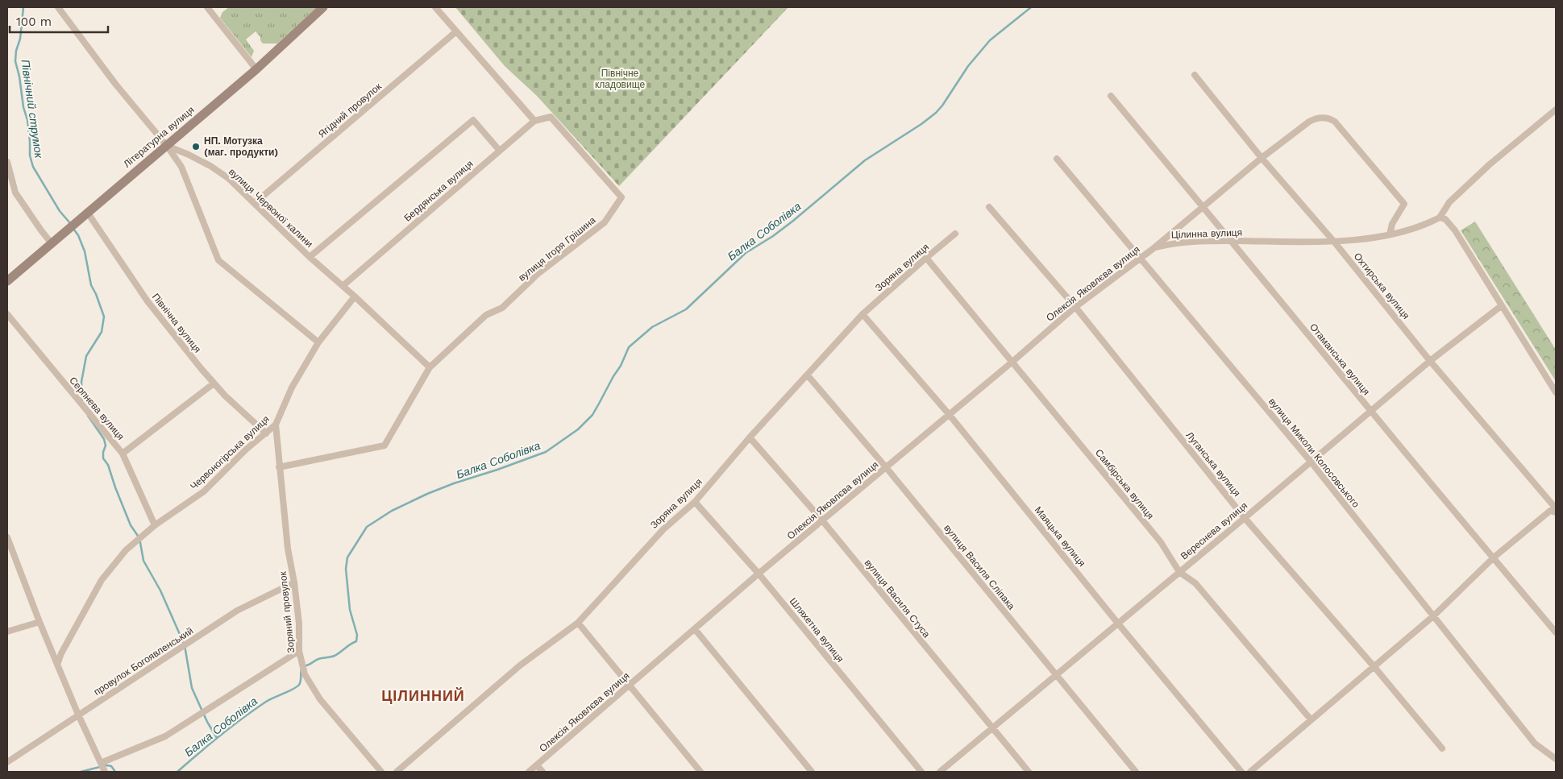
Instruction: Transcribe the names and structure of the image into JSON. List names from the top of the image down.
{
  "streets": {
    "street": [
      "Ягідний провулок",
      "Літературна вулиця",
      "Бердянська вулиця",
      "вулиця Червоної калини",
      "Цілинна вулиця",
      "вулиця Ігоря Грішина",
      "Зоряна вулиця",
      "Олексія Яковлєва вулиця",
      "Охтирська вулиця",
      "Північна вулиця",
      "Отаманська вулиця",
      "Серпнева вулиця",
      "Червоногірська вулиця",
      "вулиця Миколи Колосовського",
      "Луганська вулиця",
      "Самбірська вулиця",
      "Вереснева вулиця",
      "Маяцька вулиця",
      "вулиця Василя Сліпака",
      "вулиця Василя Стуса",
      "Зоряний провулок",
      "Шляхетна вулиця",
      "провулок Богоявленський"
    ]
  },
  "crossings": [
    ["Ягідний провулок", "вулиця Червоної калини"],
    ["Літературна вулиця", "вулиця Червоної калини"],
    ["Літературна вулиця", "Північна вулиця"],
    ["Бердянська вулиця", "вулиця Червоної калини"],
    ["Бердянська вулиця", "вулиця Ігоря Грішина"],
    ["вулиця Червоної калини", "вулиця Ігоря Грішина"],
    ["вулиця Червоної калини", "Червоногірська вулиця"],
    ["Цілинна вулиця", "Олексія Яковлєва вулиця"],
    ["Цілинна вулиця", "Охтирська вулиця"],
    ["Цілинна вулиця", "Отаманська вулиця"],
    ["вулиця Ігоря Грішина", "Зоряний провулок"],
    ["Зоряна вулиця", "Самбірська вулиця"],
    ["Зоряна вулиця", "Маяцька вулиця"],
    ["Зоряна вулиця", "вулиця Василя Сліпака"],
    ["Зоряна вулиця", "вулиця Василя Стуса"],
    ["Зоряна вулиця", "Шляхетна вулиця"],
    ["Олексія Яковлєва вулиця", "вулиця Миколи Колосовського"],
    ["Олексія Яковлєва вулиця", "Луганська вулиця"],
    ["Олексія Яковлєва вулиця", "Самбірська вулиця"],
    ["Олексія Яковлєва вулиця", "Маяцька вулиця"],
    ["Олексія Яковлєва вулиця", "вулиця Василя Сліпака"],
    ["Олексія Яковлєва вулиця", "вулиця Василя Стуса"],
    ["Олексія Яковлєва вулиця", "Шляхетна вулиця"],
    ["Охтирська вулиця", "Вереснева вулиця"],
    ["Північна вулиця", "Червоногірська вулиця"],
    ["Отаманська вулиця", "Вереснева вулиця"],
    ["Серпнева вулиця", "Червоногірська вулиця"],
    ["Червоногірська вулиця", "Зоряний провулок"],
    ["вулиця Миколи Колосовського", "Вереснева вулиця"],
    ["Луганська вулиця", "Вереснева вулиця"],
    ["Самбірська вулиця", "Вереснева вулиця"],
    ["Вереснева вулиця", "Маяцька вулиця"],
    ["Вереснева вулиця", "вулиця Василя Сліпака"],
    ["Вереснева вулиця", "вулиця Василя Стуса"],
    ["Зоряний провулок", "провулок Богоявленський"]
  ],
  "districts": ["ЦІЛИННИЙ"],
  "water": ["Північний струмок", "Балка Соболівка"],
  "parks": ["Північне кладовище"],
  "places": ["НП. Мотузка (маг. продукти)"],
  "scale_bar": "100 m"
}
